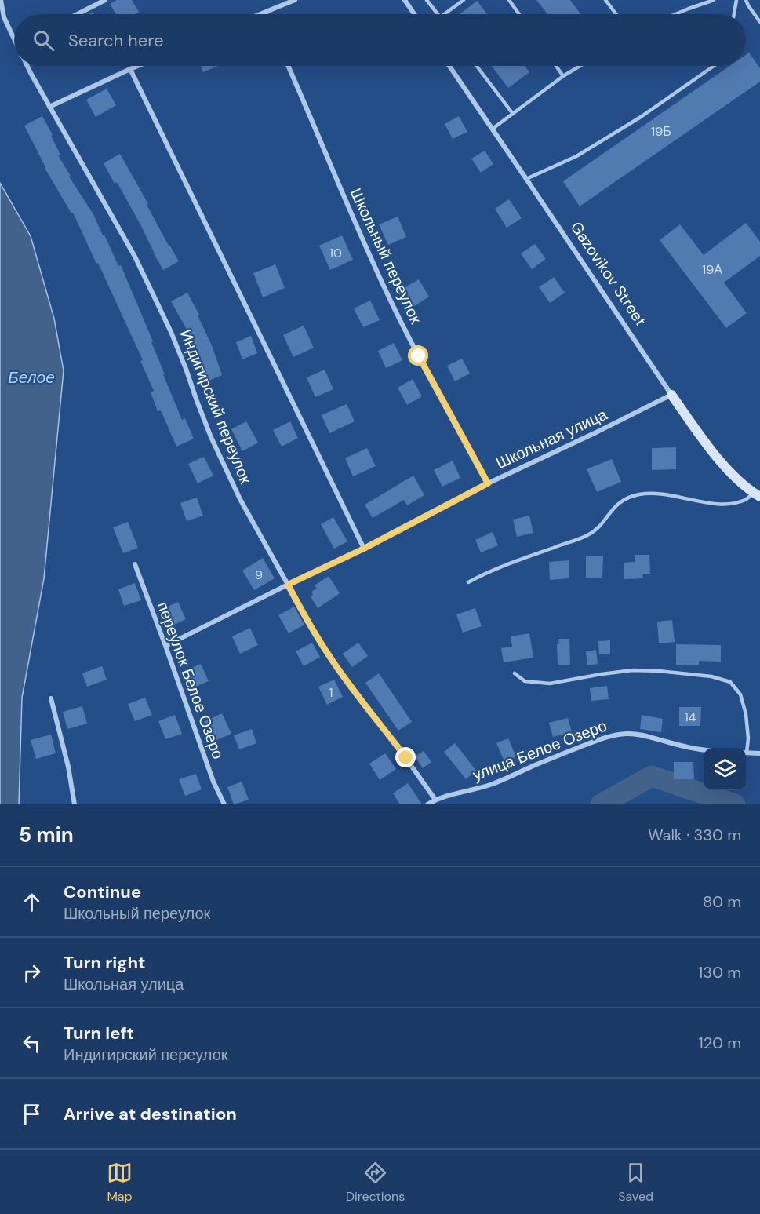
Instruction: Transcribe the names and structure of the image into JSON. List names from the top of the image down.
{
  "streets": {
    "street": [
      "Школьный переулок",
      "Gazovikov Street",
      "Индигирский переулок",
      "Школьная улица",
      "переулок Белое Озеро",
      "улица Белое Озеро"
    ]
  },
  "crossings": [
    ["Школьный переулок", "Школьная улица"],
    ["Gazovikov Street", "Школьная улица"],
    ["Индигирский переулок", "Школьная улица"],
    ["Индигирский переулок", "улица Белое Озеро"],
    ["Школьная улица", "переулок Белое Озеро"]
  ],
  "water": ["Белое"],
  "house_numbers": [
    "19Б",
    "10",
    "19А",
    "9",
    "1",
    "14"
  ],
  "page": {
    "search": "Search here",
    "heading": ["5 min", "Walk · 330 m"],
    "list": [
      ["Continue", "Школьный переулок", "80 m"],
      ["Turn right", "Школьная улица", "130 m"],
      ["Turn left", "Индигирский переулок", "120 m"],
      "Arrive at destination"
    ],
    "nav": ["Map", "Directions", "Saved"]
  }
}
